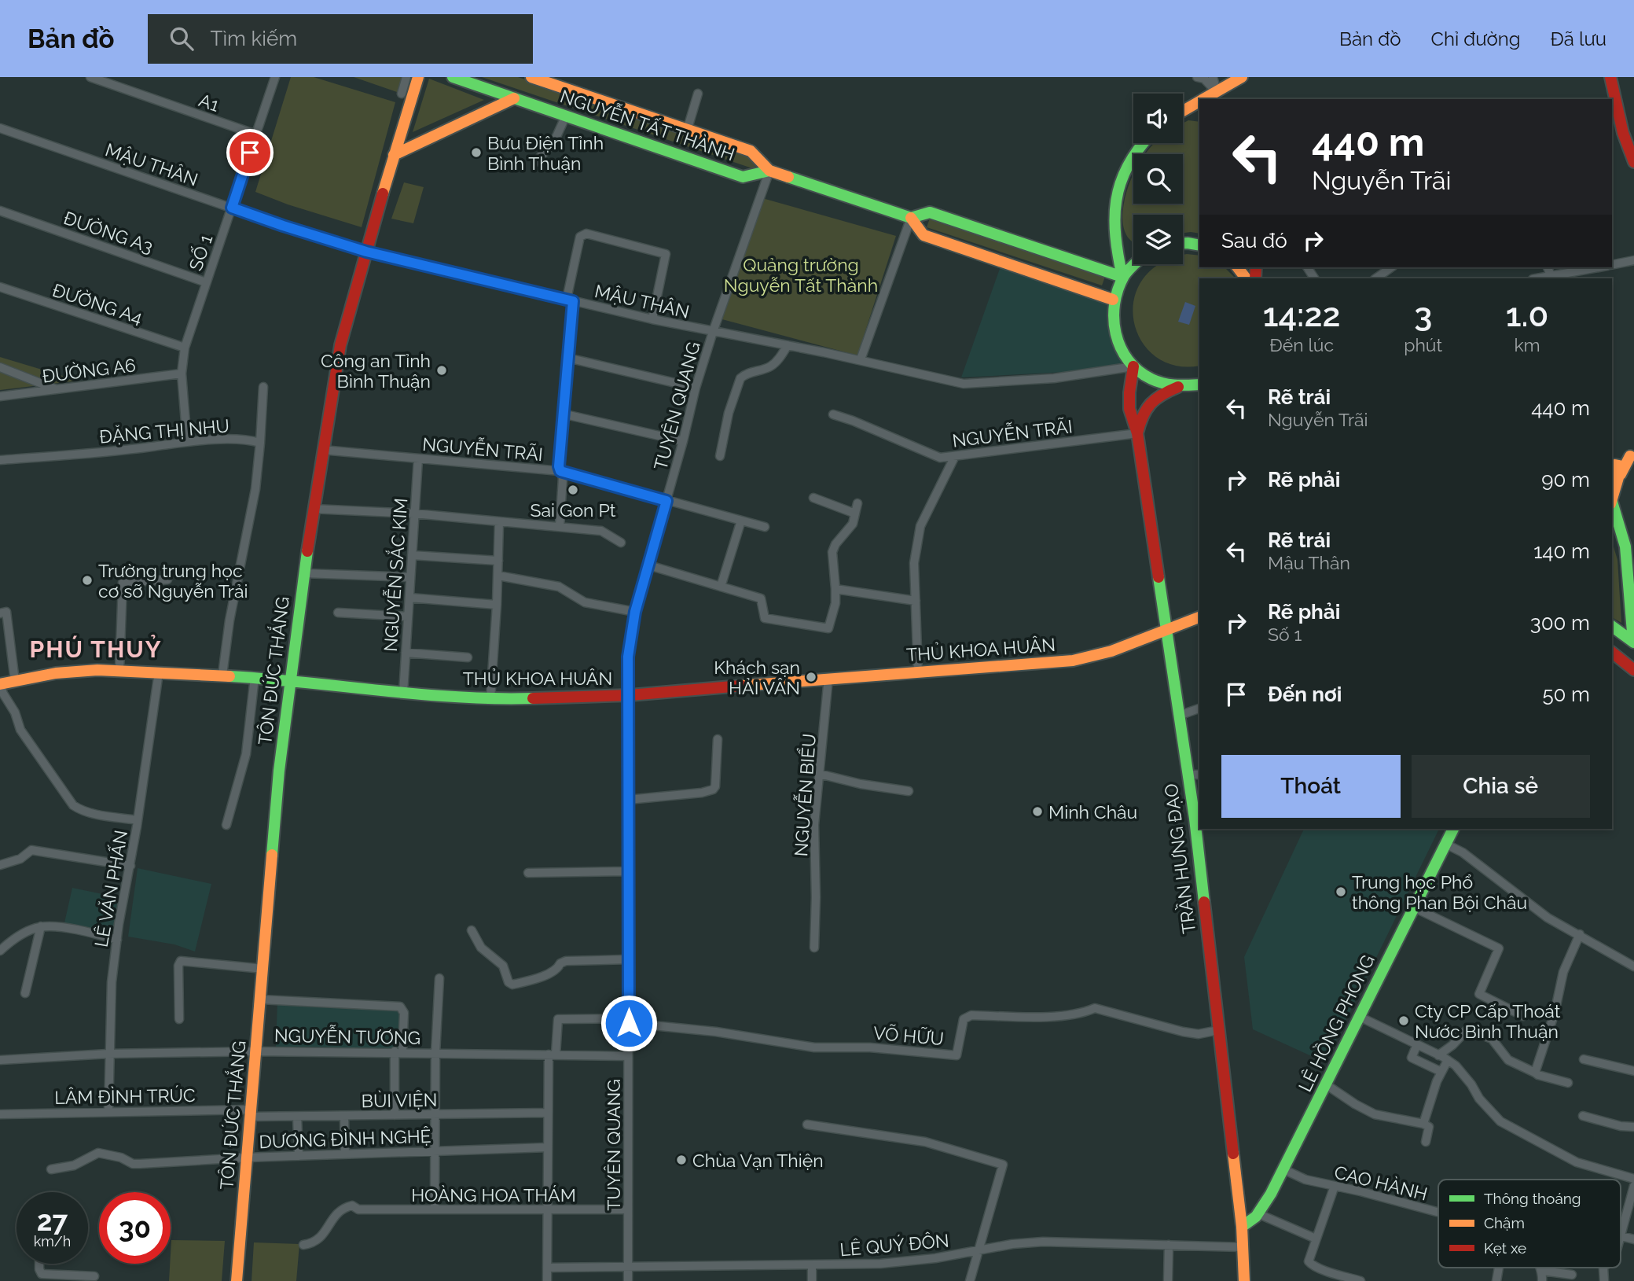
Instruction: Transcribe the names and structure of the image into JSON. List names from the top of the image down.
{
  "streets": {
    "main road": [
      "NGUYỄN TẤT THÀNH",
      "THỦ KHOA HUÂN",
      "TÔN ĐỨC THẮNG",
      "TRẦN HƯNG ĐẠO",
      "LÊ HỒNG PHONG"
    ],
    "street": [
      "A1",
      "MẬU THÂN",
      "ĐƯỜNG A3",
      "SỐ 1",
      "ĐƯỜNG A4",
      "ĐƯỜNG A6",
      "TUYÊN QUANG",
      "ĐẶNG THỊ NHU",
      "NGUYỄN TRÃI",
      "NGUYỄN SẮC KIM",
      "NGUYỄN BIỂU",
      "LÊ VĂN PHẤN",
      "VÕ HỮU",
      "NGUYỄN TƯƠNG",
      "LÂM ĐÌNH TRÚC",
      "BÙI VIỆN",
      "DƯƠNG ĐÌNH NGHỆ",
      "CAO HÀNH",
      "HOÀNG HOA THÁM",
      "LÊ QUÝ ĐÔN"
    ]
  },
  "crossings": [
    ["A1", "SỐ 1"],
    ["NGUYỄN TẤT THÀNH", "TUYÊN QUANG"],
    ["MẬU THÂN", "SỐ 1"],
    ["MẬU THÂN", "TUYÊN QUANG"],
    ["MẬU THÂN", "TÔN ĐỨC THẮNG"],
    ["MẬU THÂN", "TRẦN HƯNG ĐẠO"],
    ["ĐƯỜNG A3", "SỐ 1"],
    ["SỐ 1", "ĐƯỜNG A4"],
    ["SỐ 1", "ĐƯỜNG A6"],
    ["SỐ 1", "ĐẶNG THỊ NHU"],
    ["TUYÊN QUANG", "NGUYỄN TRÃI"],
    ["TUYÊN QUANG", "THỦ KHOA HUÂN"],
    ["TUYÊN QUANG", "VÕ HỮU"],
    ["TUYÊN QUANG", "NGUYỄN TƯƠNG"],
    ["TUYÊN QUANG", "HOÀNG HOA THÁM"],
    ["TUYÊN QUANG", "LÊ QUÝ ĐÔN"],
    ["NGUYỄN TRÃI", "NGUYỄN SẮC KIM"],
    ["NGUYỄN TRÃI", "TÔN ĐỨC THẮNG"],
    ["NGUYỄN TRÃI", "TRẦN HƯNG ĐẠO"],
    ["NGUYỄN SẮC KIM", "THỦ KHOA HUÂN"],
    ["THỦ KHOA HUÂN", "TÔN ĐỨC THẮNG"],
    ["THỦ KHOA HUÂN", "NGUYỄN BIỂU"],
    ["THỦ KHOA HUÂN", "TRẦN HƯNG ĐẠO"],
    ["THỦ KHOA HUÂN", "LÊ VĂN PHẤN"],
    ["TÔN ĐỨC THẮNG", "NGUYỄN TƯƠNG"],
    ["TÔN ĐỨC THẮNG", "LÂM ĐÌNH TRÚC"],
    ["TÔN ĐỨC THẮNG", "BÙI VIỆN"],
    ["TÔN ĐỨC THẮNG", "DƯƠNG ĐÌNH NGHỆ"],
    ["TRẦN HƯNG ĐẠO", "LÊ HỒNG PHONG"],
    ["TRẦN HƯNG ĐẠO", "VÕ HỮU"],
    ["TRẦN HƯNG ĐẠO", "LÊ QUÝ ĐÔN"],
    ["LÊ VĂN PHẤN", "NGUYỄN TƯƠNG"],
    ["LÊ VĂN PHẤN", "LÂM ĐÌNH TRÚC"],
    ["LÊ HỒNG PHONG", "CAO HÀNH"],
    ["LÂM ĐÌNH TRÚC", "BÙI VIỆN"]
  ],
  "districts": ["PHÚ THUỶ"],
  "parks": ["Quảng trường Nguyễn Tất Thành"],
  "places": [
    "Bưu Điện Tỉnh Bình Thuận",
    "Công an Tỉnh Bình Thuận",
    "Sai Gon Pt",
    "Trường trung học cơ sỡ Nguyễn Trải",
    "Khách sạn HẢI VÂN",
    "Minh Châu",
    "Trung học Phổ thông Phan Bội Châu",
    "Cty CP Cấp Thoát Nước Bình Thuận",
    "Chùa Vạn Thiện"
  ],
  "legend": ["Thông thoáng", "Chậm", "Kẹt xe"],
  "page": {
    "header": "Bản đồ",
    "search": "Tìm kiếm",
    "nav": ["Bản đồ", "Chỉ đường", "Đã lưu"],
    "turn": ["440 m", "Nguyễn Trãi"],
    "then": "Sau đó",
    "eta": [
      "14:22",
      "Đến lúc",
      "3",
      "phút",
      "1.0",
      "km"
    ],
    "list": [
      {
        "name": "Rẽ trái",
        "note": "Nguyễn Trãi",
        "value": "440 m"
      },
      {
        "name": "Rẽ phải",
        "value": "90 m"
      },
      {
        "name": "Rẽ trái",
        "note": "Mậu Thân",
        "value": "140 m"
      },
      {
        "name": "Rẽ phải",
        "note": "Số 1",
        "value": "300 m"
      },
      {
        "name": "Đến nơi",
        "value": "50 m"
      }
    ],
    "buttons": ["Thoát", "Chia sẻ"],
    "speed": "27 km/h",
    "limit": "30"
  }
}
